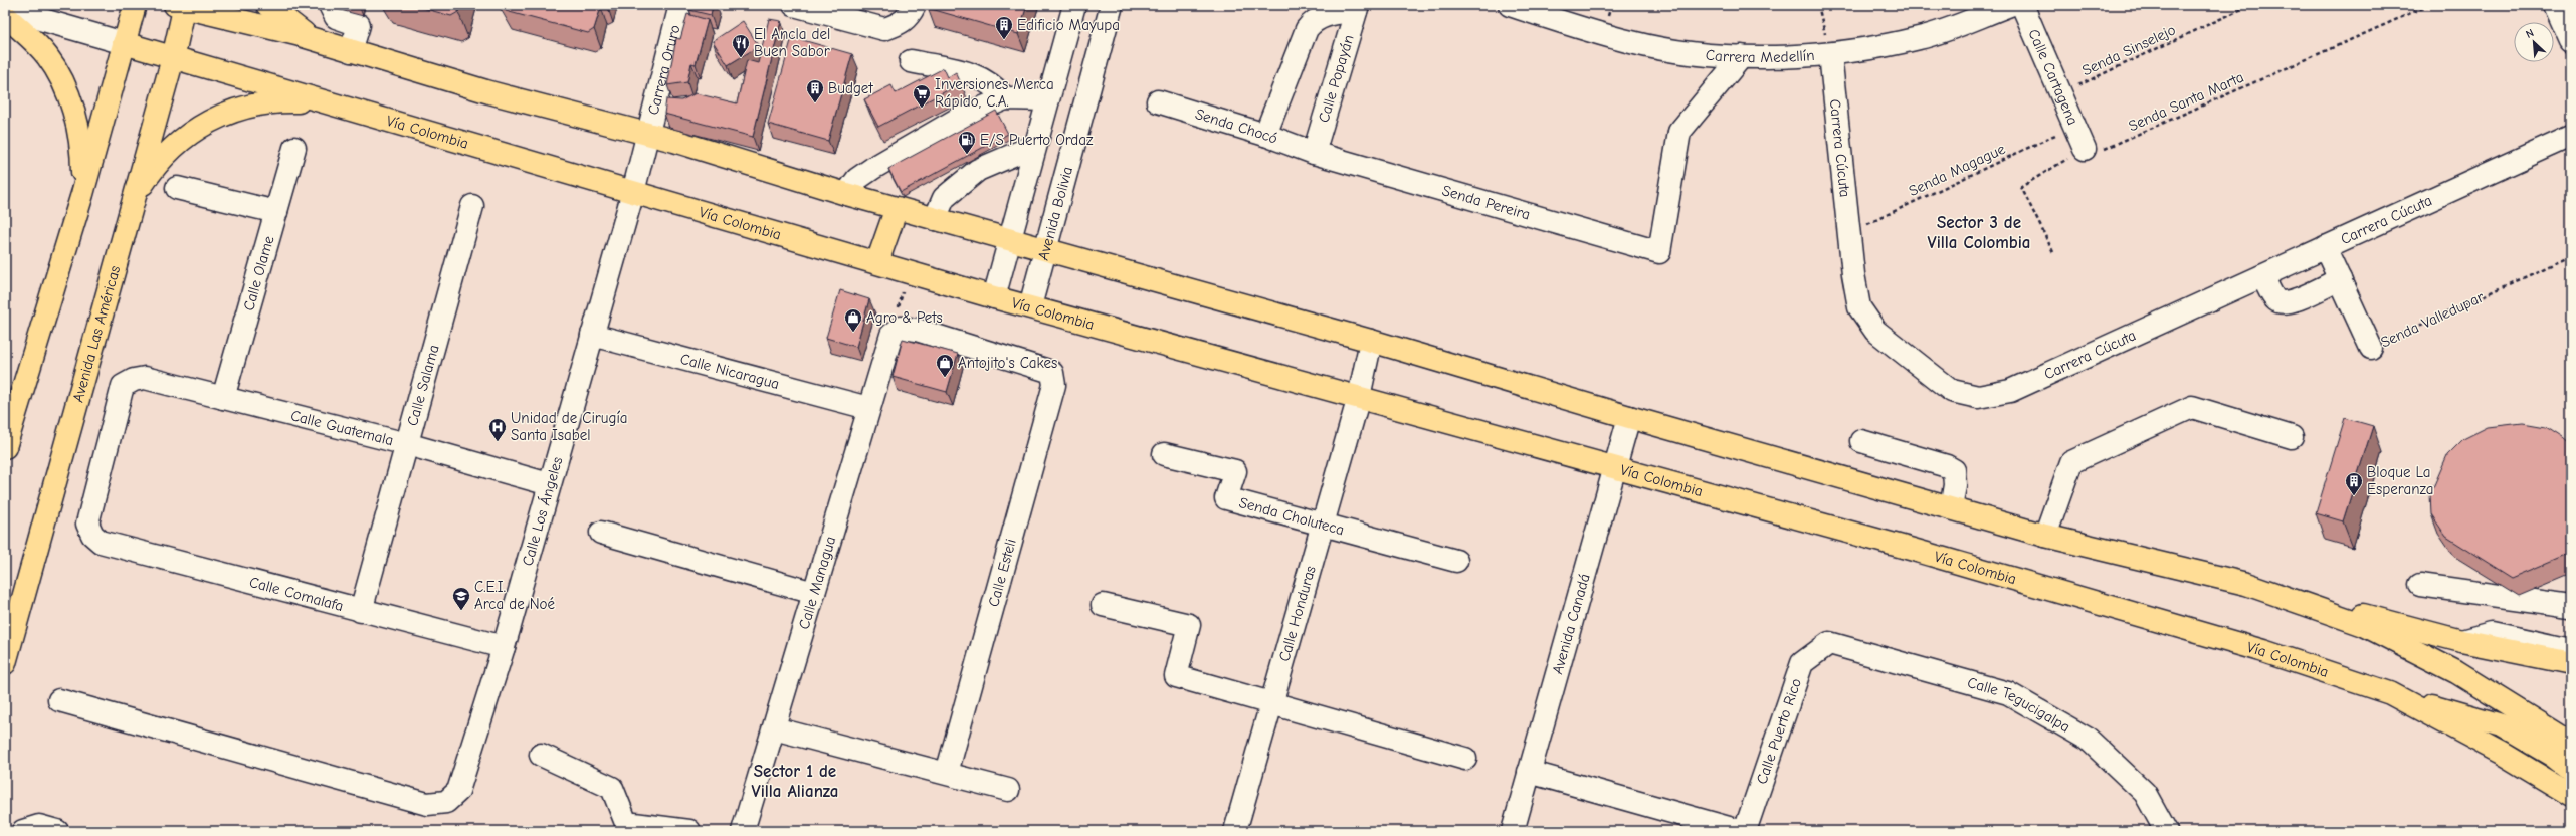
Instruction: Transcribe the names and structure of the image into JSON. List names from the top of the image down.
{
  "streets": {
    "main road": ["Vía Colombia", "Avenida Las Américas"],
    "street": [
      "Carrera Medellín",
      "Carrera Oruro",
      "Calle Cartagena",
      "Calle Popayán",
      "Senda Chocó",
      "Carrera Cúcuta",
      "Senda Pereira",
      "Avenida Bolivia",
      "Calle Olame",
      "Senda Valledupar",
      "Calle Nicaragua",
      "Calle Salama",
      "Calle Guatemala",
      "Calle Los Ángeles",
      "Senda Choluteca",
      "Calle Esteli",
      "Calle Managua",
      "Calle Comalafa",
      "Calle Honduras",
      "Avenida Canadá",
      "Calle Tegucigalpa",
      "Calle Puerto Rico"
    ],
    "path": ["Senda Sinselejo", "Senda Santa Marta", "Senda Magague"]
  },
  "crossings": [
    ["Senda Sinselejo", "Calle Cartagena"],
    ["Carrera Medellín", "Carrera Cúcuta"],
    ["Carrera Medellín", "Senda Pereira"],
    ["Carrera Oruro", "Vía Colombia"],
    ["Carrera Oruro", "Calle Los Ángeles"],
    ["Calle Cartagena", "Senda Santa Marta"],
    ["Calle Cartagena", "Senda Magague"],
    ["Calle Popayán", "Senda Chocó"],
    ["Calle Popayán", "Senda Pereira"],
    ["Senda Chocó", "Senda Pereira"],
    ["Vía Colombia", "Avenida Bolivia"],
    ["Vía Colombia", "Avenida Las Américas"],
    ["Vía Colombia", "Calle Los Ángeles"],
    ["Vía Colombia", "Calle Honduras"],
    ["Vía Colombia", "Avenida Canadá"],
    ["Carrera Cúcuta", "Senda Magague"],
    ["Carrera Cúcuta", "Senda Valledupar"],
    ["Calle Olame", "Calle Guatemala"],
    ["Calle Nicaragua", "Calle Los Ángeles"],
    ["Calle Nicaragua", "Calle Managua"],
    ["Calle Salama", "Calle Guatemala"],
    ["Calle Salama", "Calle Comalafa"],
    ["Calle Guatemala", "Calle Los Ángeles"],
    ["Calle Guatemala", "Calle Comalafa"],
    ["Calle Los Ángeles", "Calle Comalafa"],
    ["Senda Choluteca", "Calle Honduras"],
    ["Calle Esteli", "Calle Managua"],
    ["Calle Tegucigalpa", "Calle Puerto Rico"]
  ],
  "districts": ["Sector 3 de Villa Colombia", "Sector 1 de Villa Alianza"],
  "places": {
    "building": ["Edificio Mayupa", "Budget", "Bloque La Esperanza"],
    "restaurant": ["El Ancla del Buen Sabor"],
    "supermarket": ["Inversiones Merca Rápido, C.A."],
    "fuel station": ["E/S Puerto Ordaz"],
    "shop": ["Agro & Pets", "Antojito's Cakes"],
    "hospital": ["Unidad de Cirugía Santa Isabel"],
    "school or university": ["C.E.I. Arca de Noé"]
  },
  "north": "top left"
}
